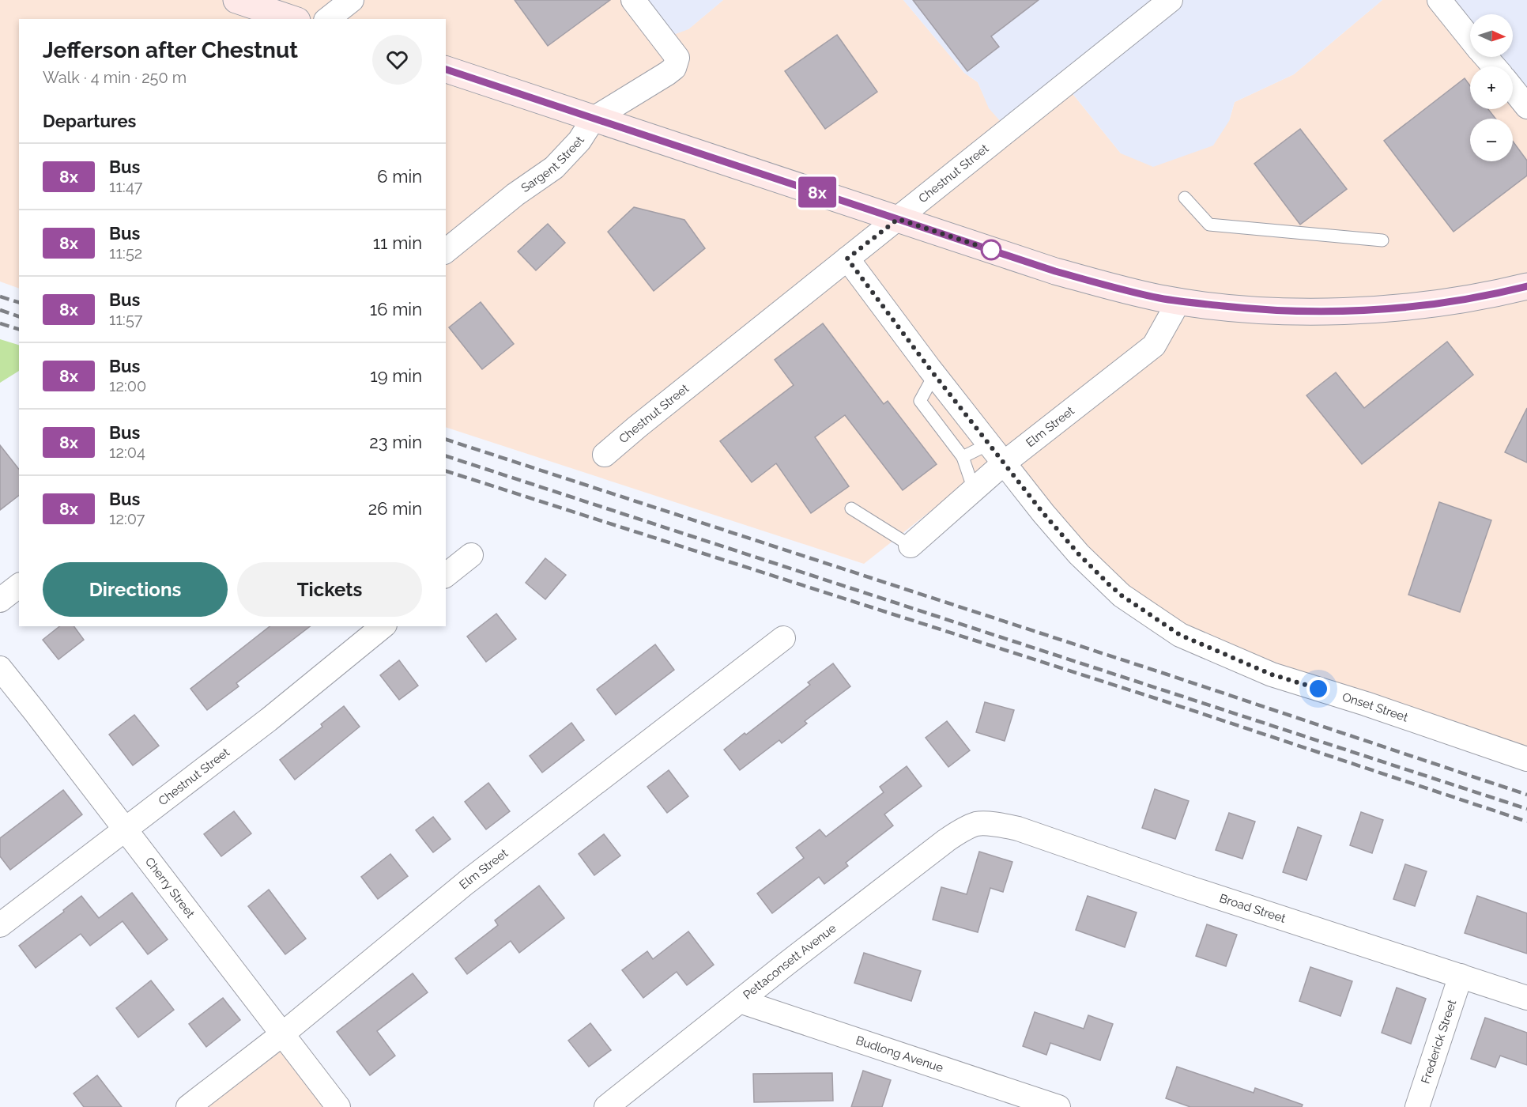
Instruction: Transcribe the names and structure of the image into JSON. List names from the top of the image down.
{
  "streets": {
    "street": [
      "Sargent Street",
      "Chestnut Street",
      "Elm Street",
      "Onset Street",
      "Cherry Street",
      "Broad Street",
      "Pettaconsett Avenue",
      "Frederick Street",
      "Budlong Avenue"
    ]
  },
  "crossings": [
    ["Chestnut Street", "Onset Street"],
    ["Chestnut Street", "Cherry Street"],
    ["Elm Street", "Onset Street"],
    ["Elm Street", "Cherry Street"],
    ["Broad Street", "Pettaconsett Avenue"],
    ["Broad Street", "Frederick Street"],
    ["Pettaconsett Avenue", "Budlong Avenue"]
  ],
  "lines": ["bus line 8x"],
  "north": "right",
  "page": {
    "on_map": "8x",
    "map_buttons": ["+", "−"],
    "heading": [
      ["Jefferson after Chestnut", "Walk · 4 min · 250 m"],
      "Departures"
    ],
    "list": [
      {
        "mark": "8x",
        "name": "Bus",
        "note": "11:47",
        "value": "6 min"
      },
      {
        "mark": "8x",
        "name": "Bus",
        "note": "11:52",
        "value": "11 min"
      },
      {
        "mark": "8x",
        "name": "Bus",
        "note": "11:57",
        "value": "16 min"
      },
      {
        "mark": "8x",
        "name": "Bus",
        "note": "12:00",
        "value": "19 min"
      },
      {
        "mark": "8x",
        "name": "Bus",
        "note": "12:04",
        "value": "23 min"
      },
      {
        "mark": "8x",
        "name": "Bus",
        "note": "12:07",
        "value": "26 min"
      }
    ],
    "buttons": ["Directions", "Tickets"]
  }
}
